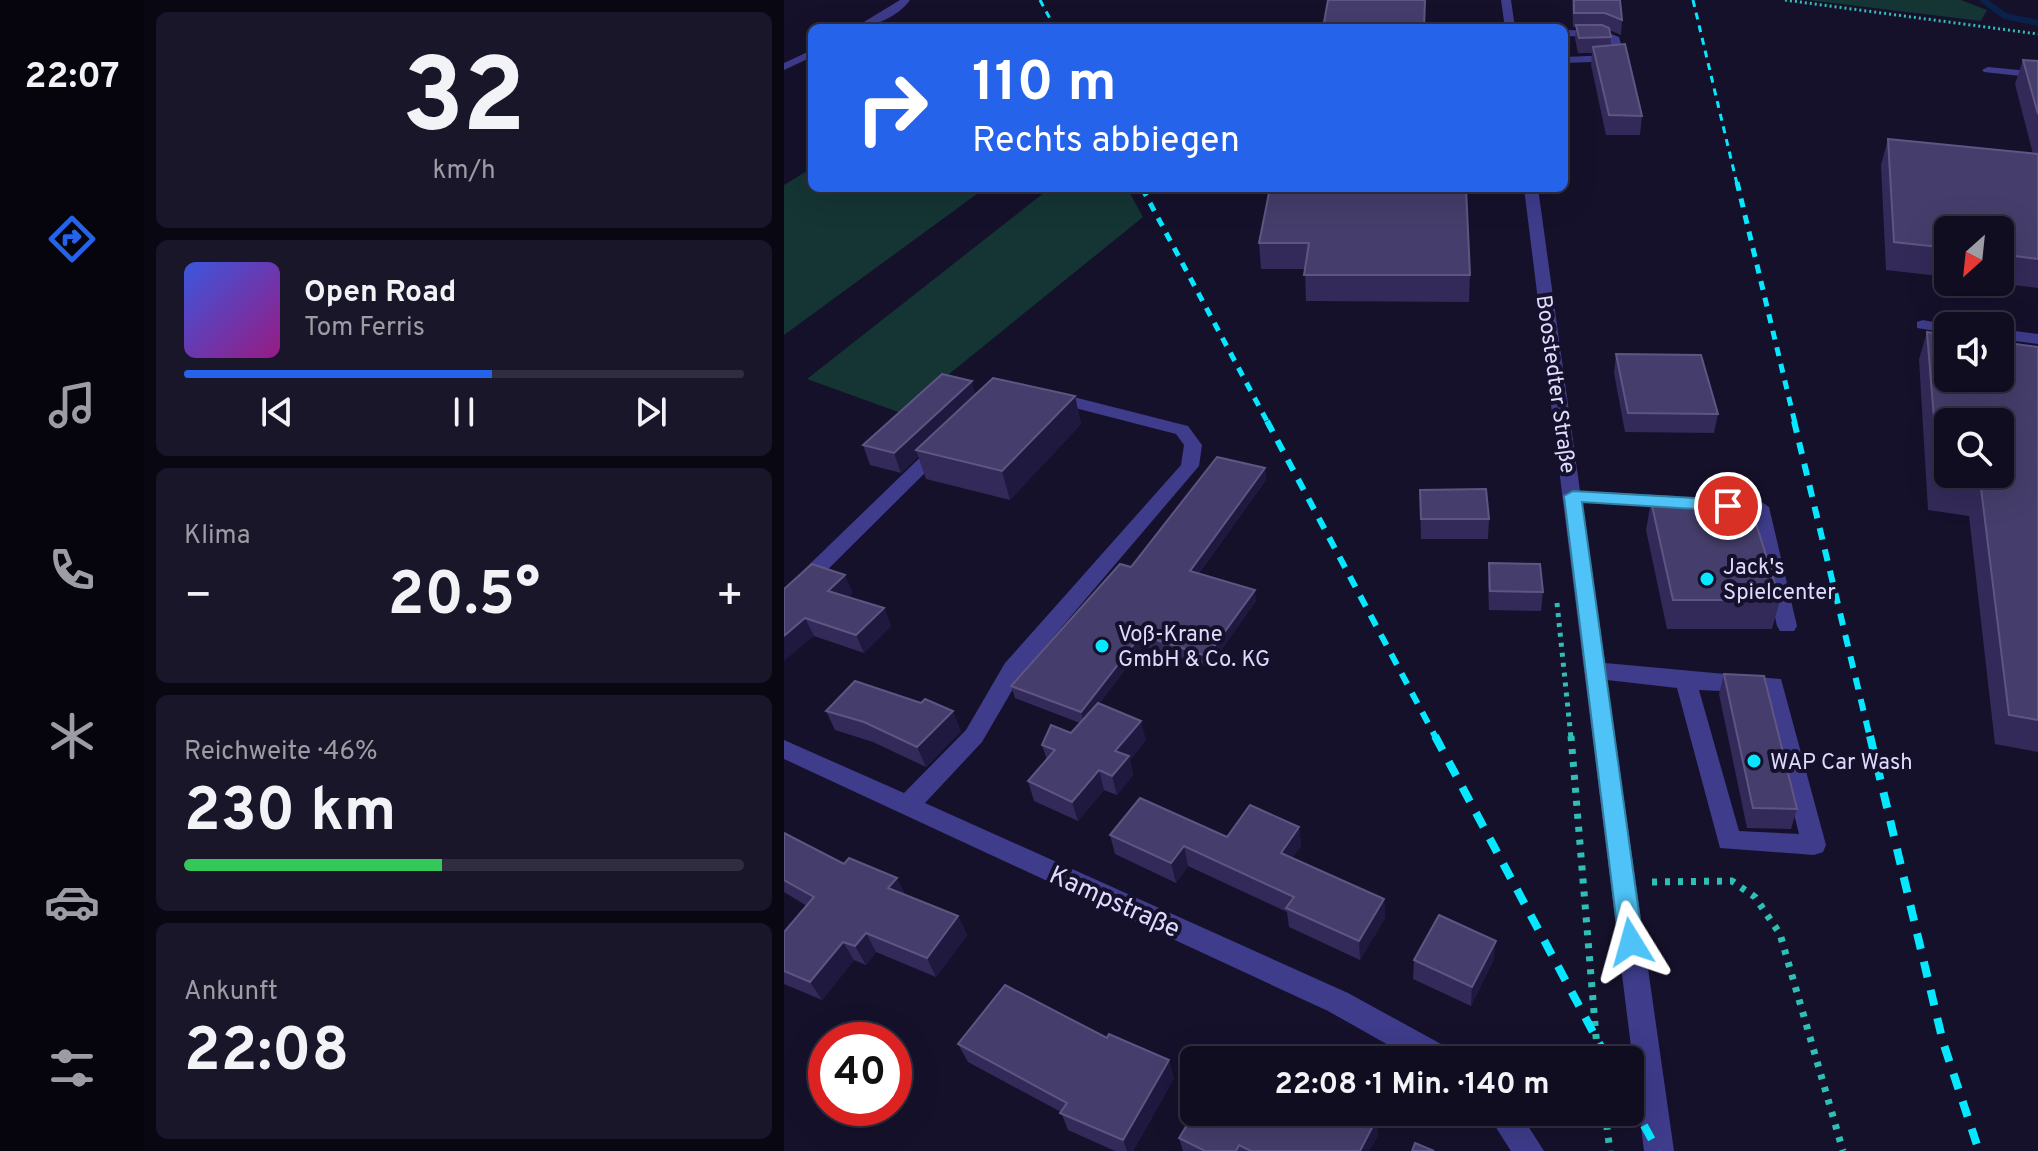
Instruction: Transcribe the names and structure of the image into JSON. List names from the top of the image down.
{
  "streets": {
    "street": ["Boostedter Straße", "Kampstraße"]
  },
  "places": ["Jack's Spielcenter", "Voß-Krane GmbH & Co. KG", "WAP Car Wash"],
  "north": "bottom left",
  "page": {
    "tabs": "22:07",
    "tile": [
      ["32", "km/h"],
      "Klima",
      ["Reichweite · 46%", "230 km"],
      ["Ankunft", "22:08"]
    ],
    "turn": ["110 m", "Rechts abbiegen"],
    "song": ["Open Road", "Tom Ferris"],
    "heat": ["−", "20.5°", "+"],
    "limit": "40",
    "trip": "22:08 · 1 Min. · 140 m"
  }
}
